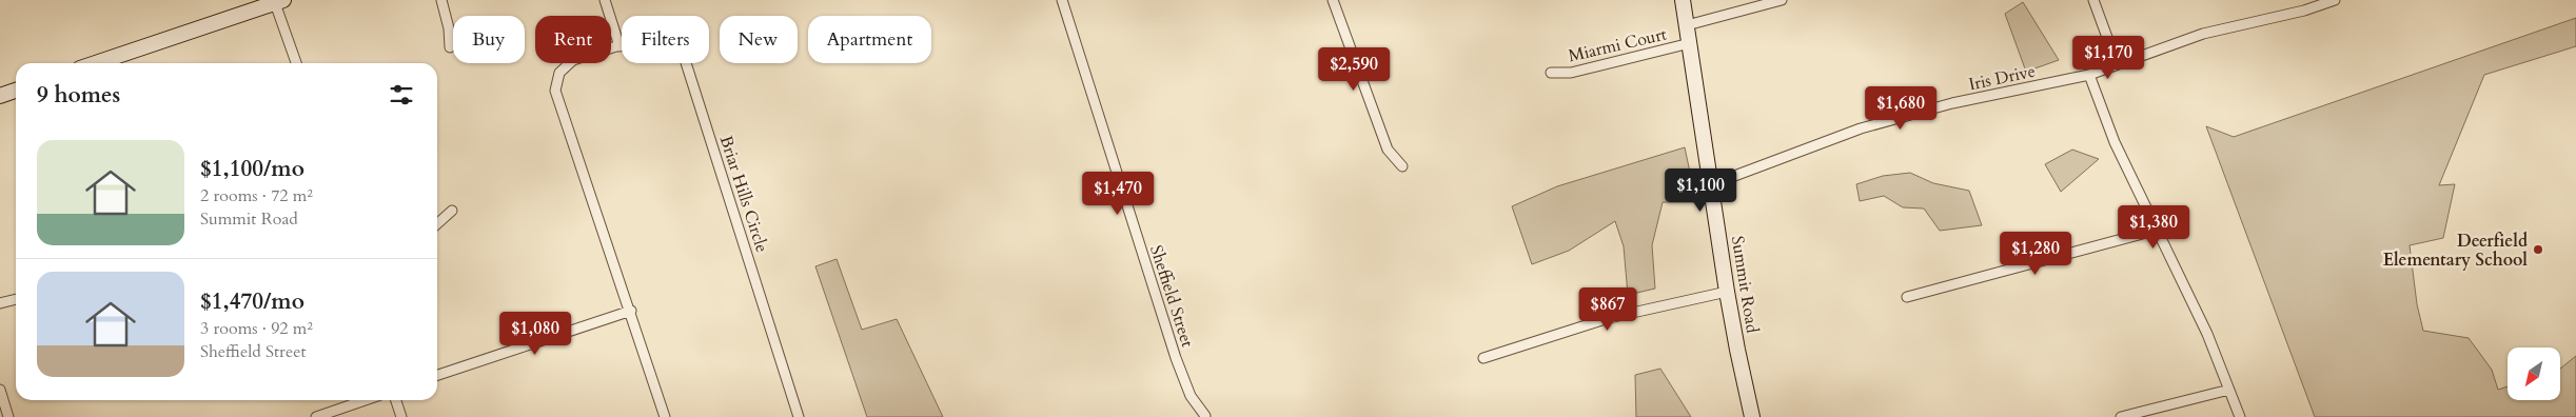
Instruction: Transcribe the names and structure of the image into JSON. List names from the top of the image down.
{
  "streets": {
    "main road": ["Summit Road"],
    "street": [
      "Miarmi Court",
      "Iris Drive",
      "Briar Hills Circle",
      "Sheffield Street"
    ]
  },
  "crossings": [
    ["Miarmi Court", "Summit Road"],
    ["Iris Drive", "Summit Road"]
  ],
  "places": ["Deerfield Elementary School"],
  "north": "bottom left",
  "page": {
    "chip": [
      "Buy",
      "Rent",
      "Filters",
      "New",
      "Apartment"
    ],
    "price": [
      "$1,170",
      "$2,590",
      "$1,680",
      "$1,100",
      "$1,470",
      "$1,380",
      "$1,280",
      "$867",
      "$1,080"
    ],
    "heading": "9 homes",
    "list": [
      {
        "name": "$1,100/mo",
        "note": "2 rooms · 72 m² · Summit Road"
      },
      {
        "name": "$1,470/mo",
        "note": "3 rooms · 92 m² · Sheffield Street"
      }
    ]
  }
}
